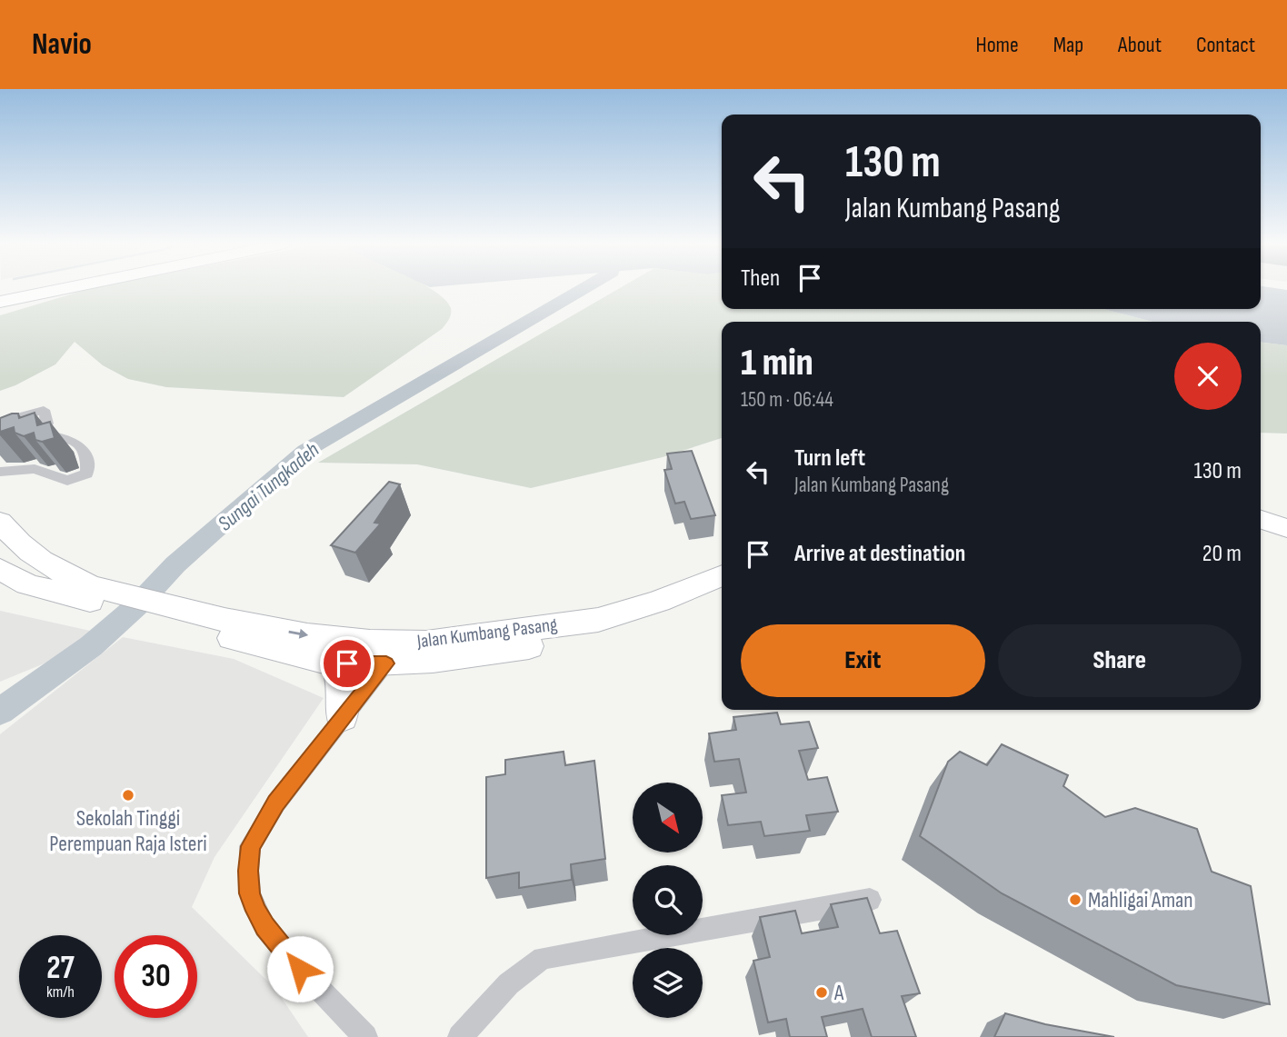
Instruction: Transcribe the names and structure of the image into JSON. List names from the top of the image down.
{
  "streets": {
    "main road": ["Jalan Kumbang Pasang"]
  },
  "water": ["Sungai Tungkadeh"],
  "places": ["Sekolah Tinggi Perempuan Raja Isteri", "Mahligai Aman", "A"],
  "north": "bottom right",
  "page": {
    "header": "Navio",
    "nav": [
      "Home",
      "Map",
      "About",
      "Contact"
    ],
    "turn": ["130 m", "Jalan Kumbang Pasang"],
    "then": "Then",
    "heading": ["1 min", "150 m · 06:44"],
    "list": [
      {
        "name": "Turn left",
        "note": "Jalan Kumbang Pasang",
        "value": "130 m"
      },
      {
        "name": "Arrive at destination",
        "value": "20 m"
      }
    ],
    "buttons": ["Exit", "Share"],
    "speed": "27 km/h",
    "limit": "30"
  }
}
